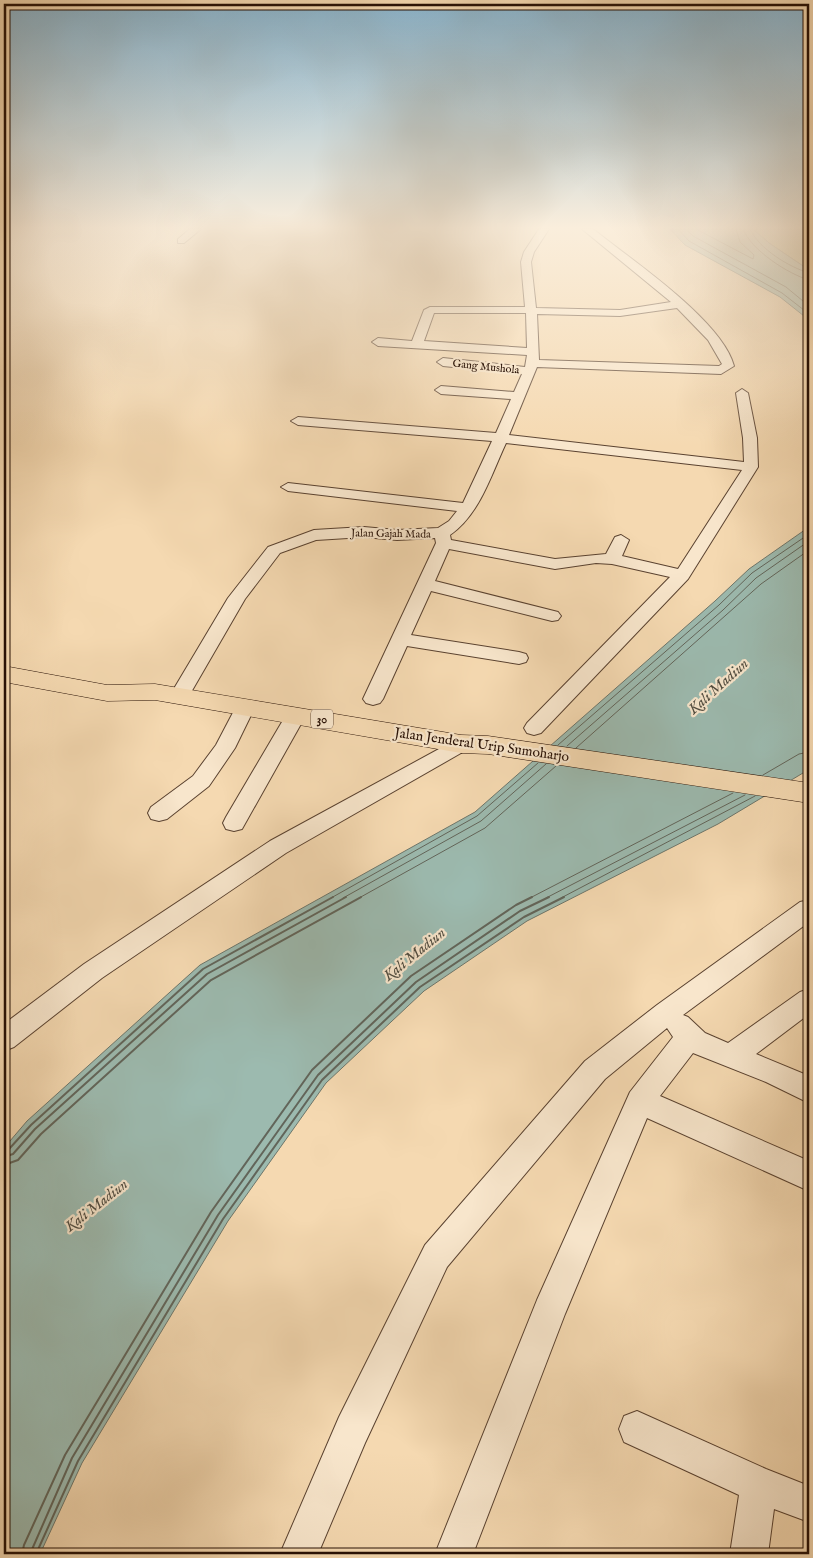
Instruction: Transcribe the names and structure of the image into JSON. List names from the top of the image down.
{
  "streets": {
    "highway": ["30", "Jalan Jenderal Urip Sumoharjo"],
    "street": ["Gang Mushola", "Jalan Gajah Mada"]
  },
  "crossings": [
    ["Gang Mushola", "Jalan Gajah Mada"],
    ["Jalan Gajah Mada", "Jalan Jenderal Urip Sumoharjo"]
  ],
  "water": ["Kali Madiun"]
}
